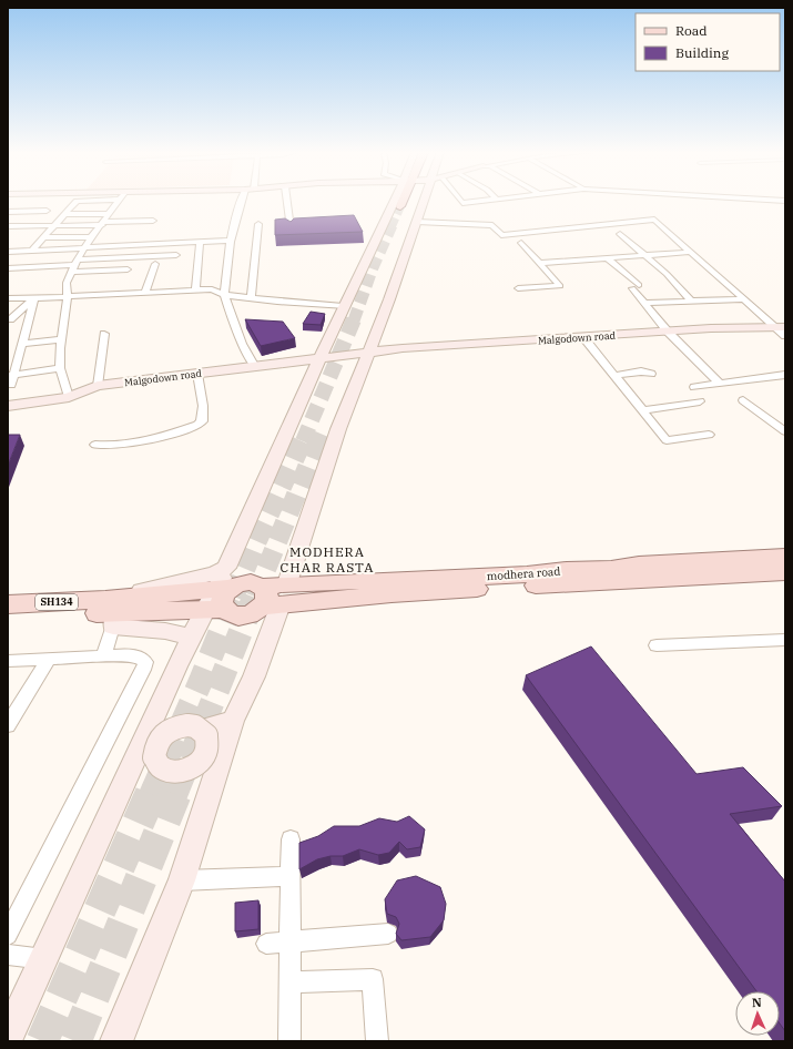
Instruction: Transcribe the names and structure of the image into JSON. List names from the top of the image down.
{
  "streets": {
    "main road": ["modhera road", "SH134"],
    "street": ["Malgodown road"]
  },
  "districts": ["MODHERA CHAR RASTA"],
  "legend": ["Road", "Building"],
  "north": "top"
}
